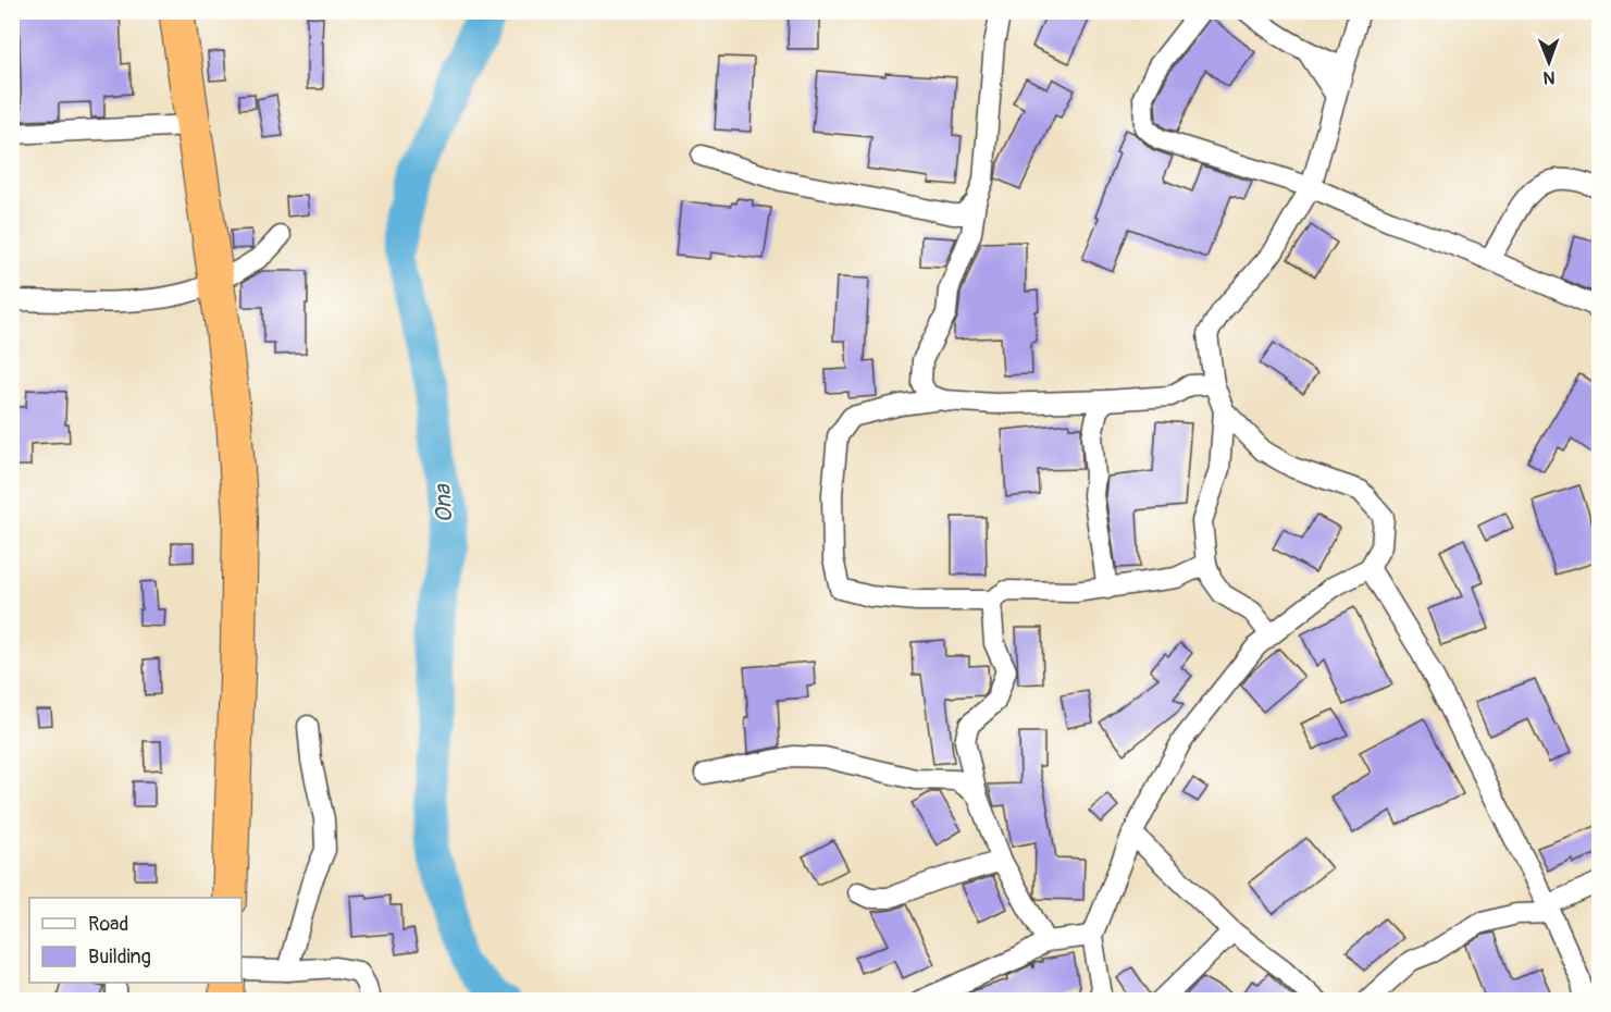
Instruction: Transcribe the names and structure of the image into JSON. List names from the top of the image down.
{
  "water": ["Ona"],
  "legend": ["Road", "Building"],
  "north": "bottom"
}
